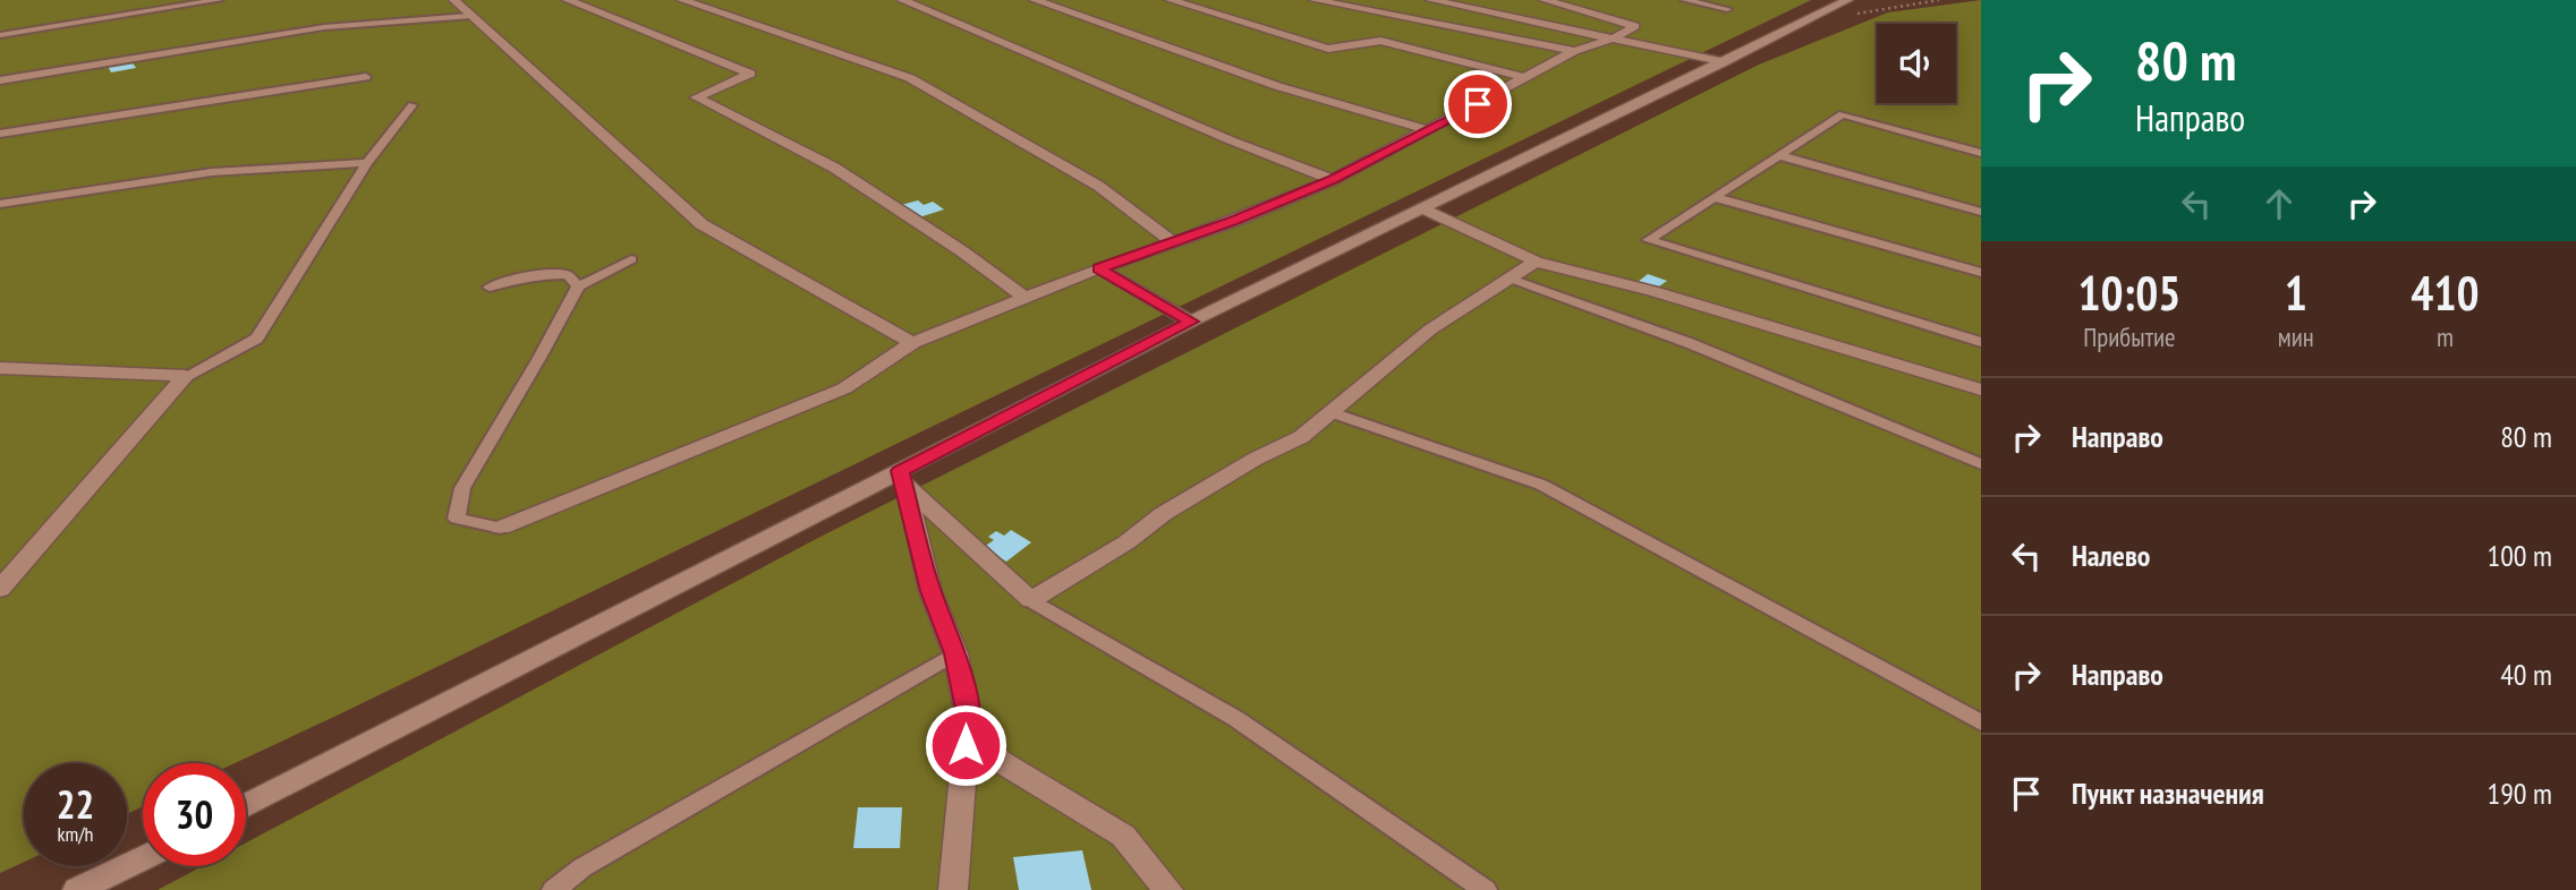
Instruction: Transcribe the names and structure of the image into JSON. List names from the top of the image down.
{
  "page": {
    "turn": ["80 m", "Направо"],
    "eta": [
      "10:05",
      "Прибытие",
      "1",
      "мин",
      "410",
      "m"
    ],
    "list": [
      {
        "name": "Направо",
        "value": "80 m"
      },
      {
        "name": "Налево",
        "value": "100 m"
      },
      {
        "name": "Направо",
        "value": "40 m"
      },
      {
        "name": "Пункт назначения",
        "value": "190 m"
      }
    ],
    "speed": "22 km/h",
    "limit": "30"
  }
}
